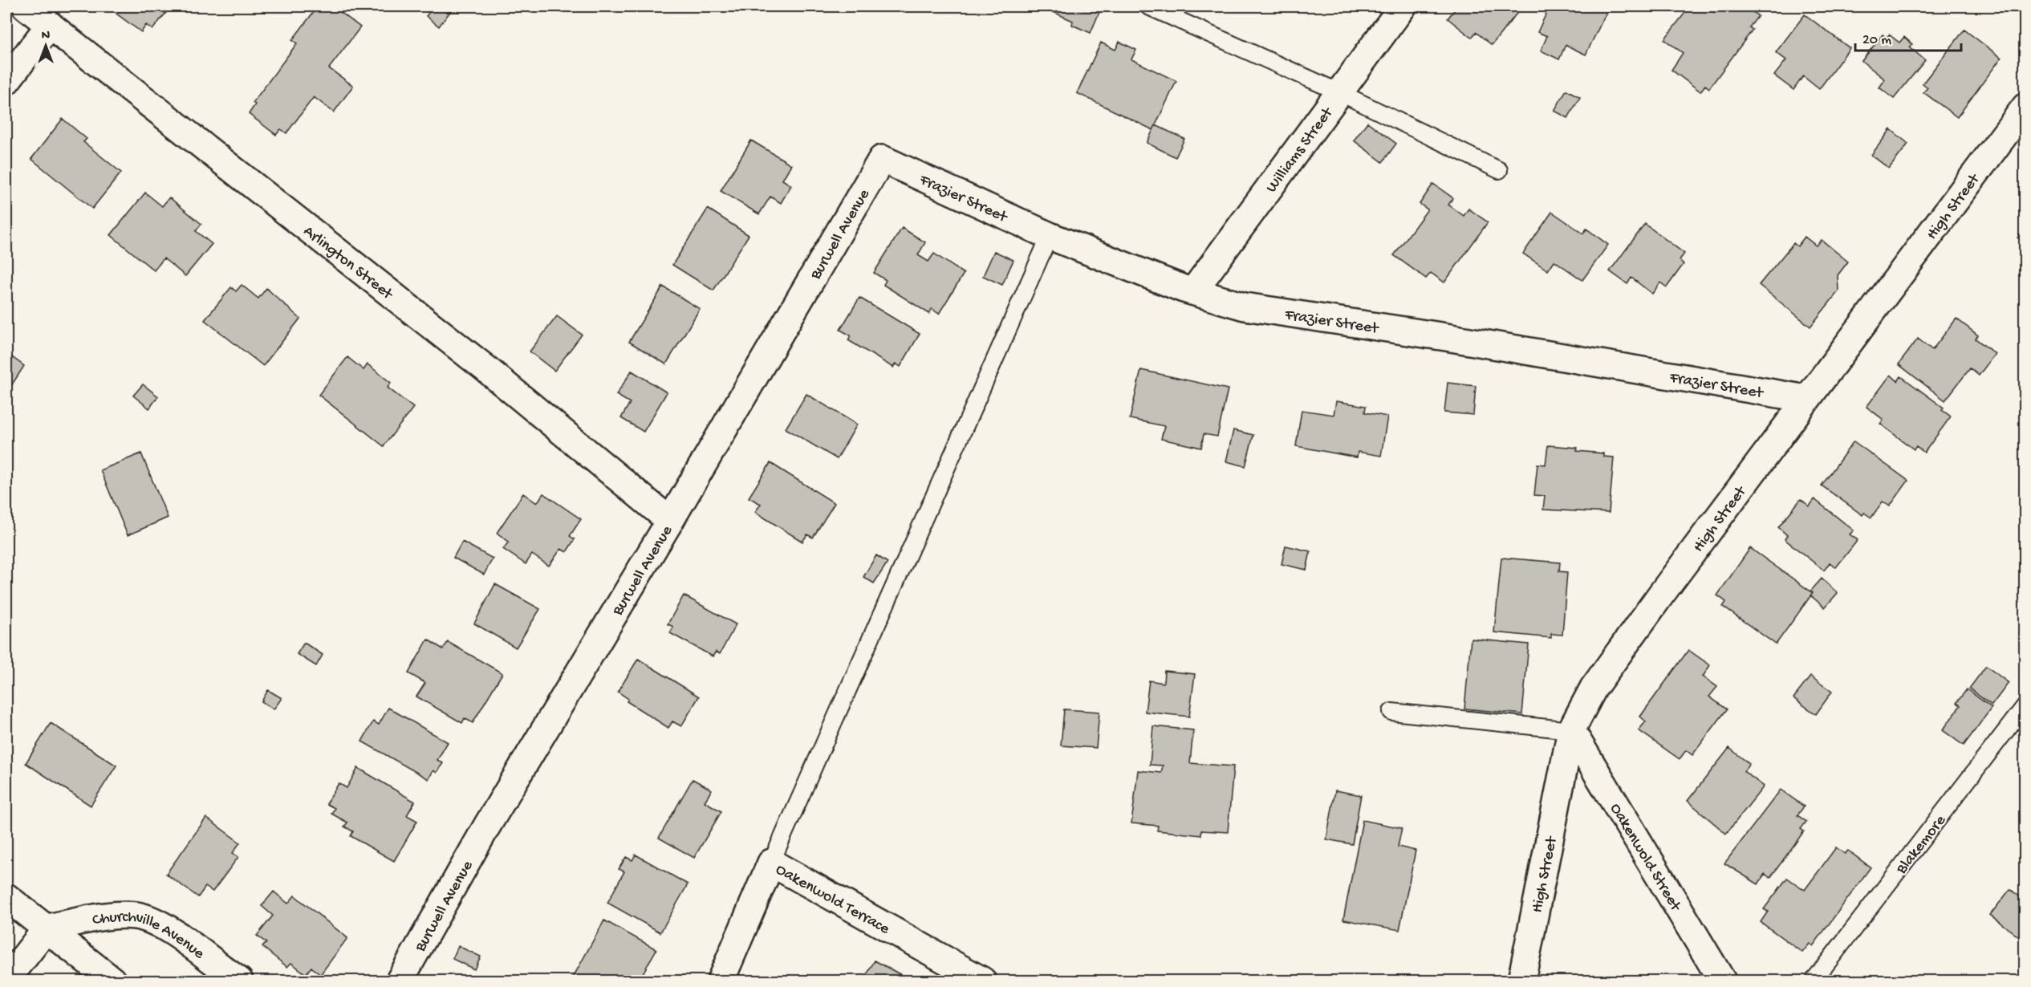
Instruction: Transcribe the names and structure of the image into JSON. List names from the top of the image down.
{
  "streets": {
    "street": [
      "Williams Street",
      "Frazier Street",
      "High Street",
      "Burwell Avenue",
      "Arlington Street",
      "Oakenwold Street",
      "Oakenwold Terrace",
      "Churchville Avenue"
    ],
    "lane": ["Blakemore"]
  },
  "crossings": [
    ["Williams Street", "Frazier Street"],
    ["Frazier Street", "High Street"],
    ["Frazier Street", "Burwell Avenue"],
    ["High Street", "Oakenwold Street"],
    ["Burwell Avenue", "Arlington Street"]
  ],
  "scale_bar": "20 m",
  "north": "top"
}
